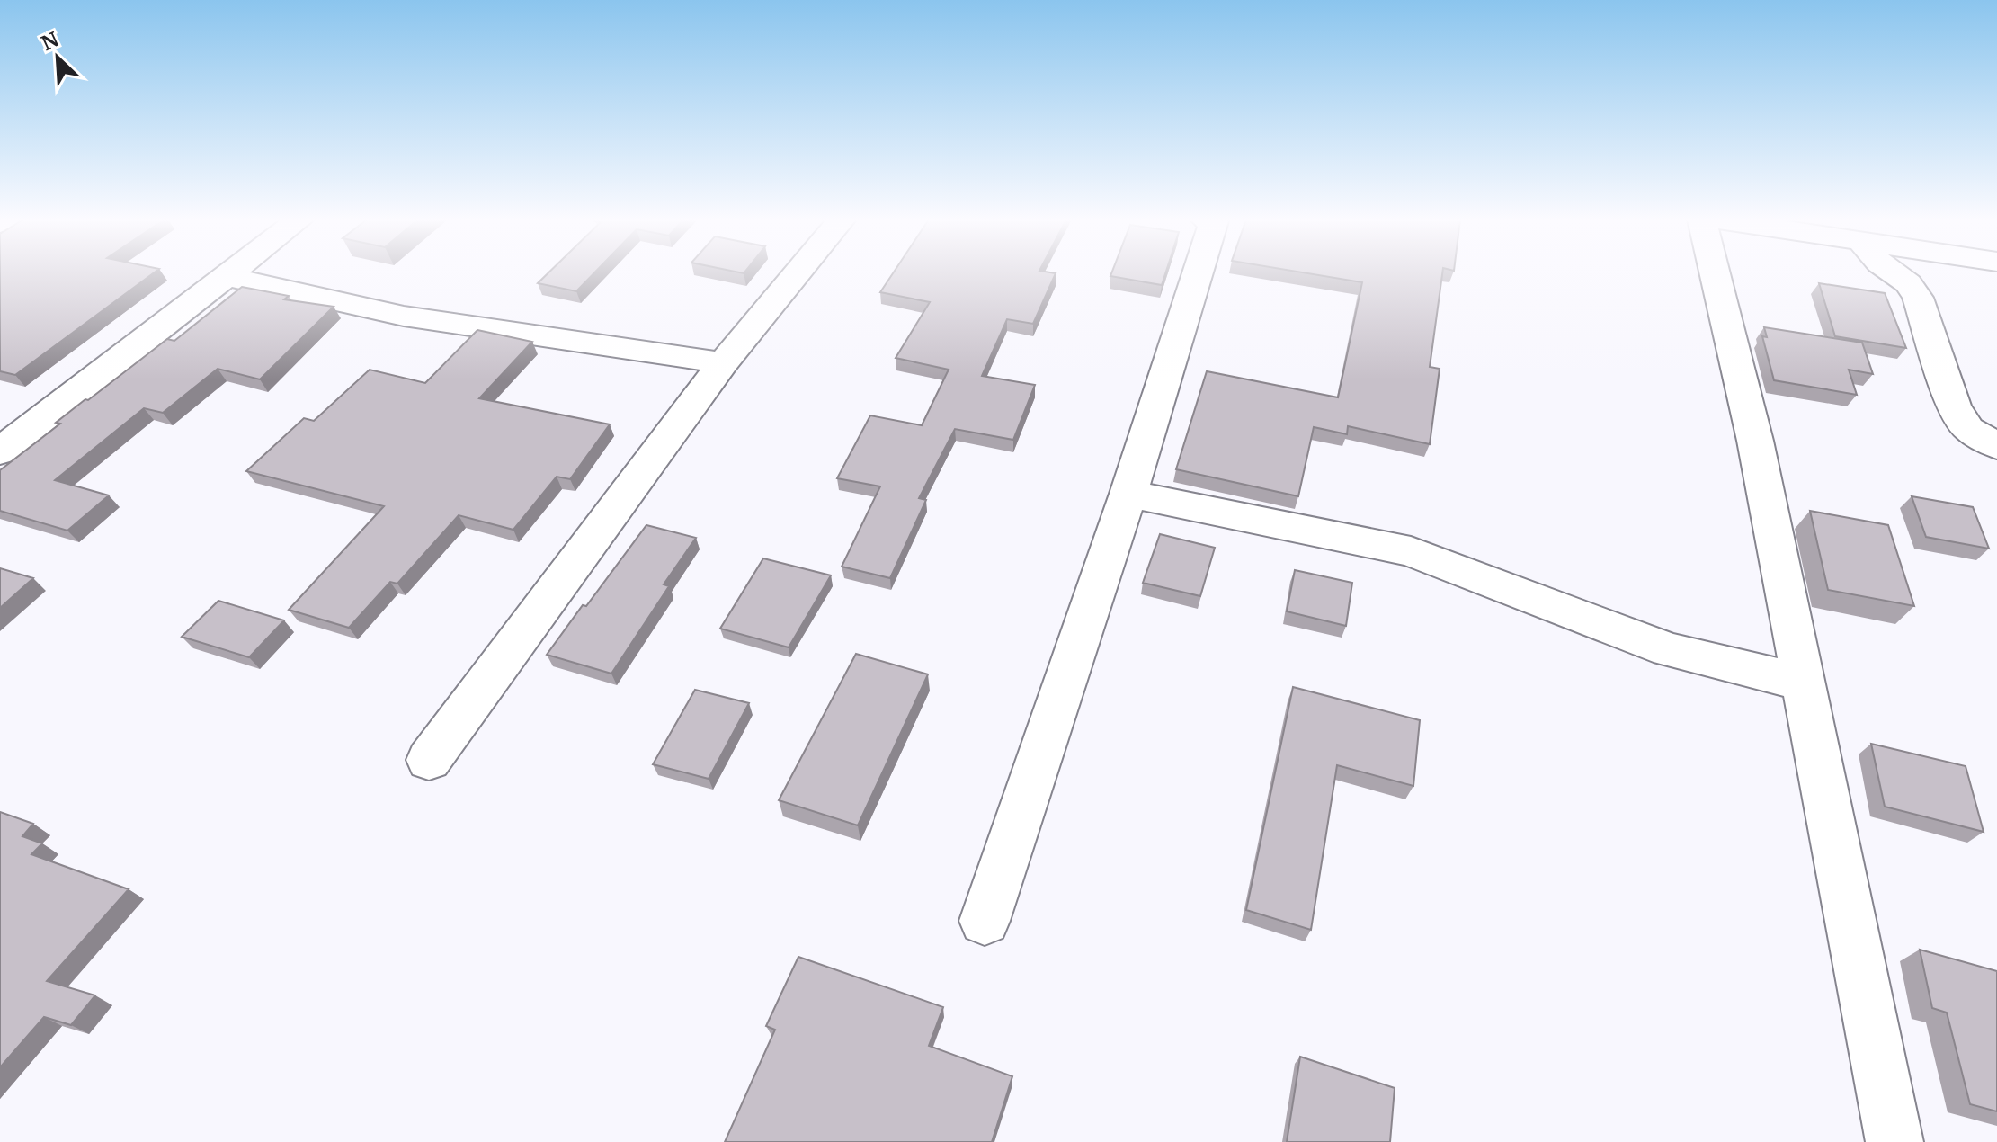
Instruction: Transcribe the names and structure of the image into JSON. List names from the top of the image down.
{
  "north": "top left"
}
